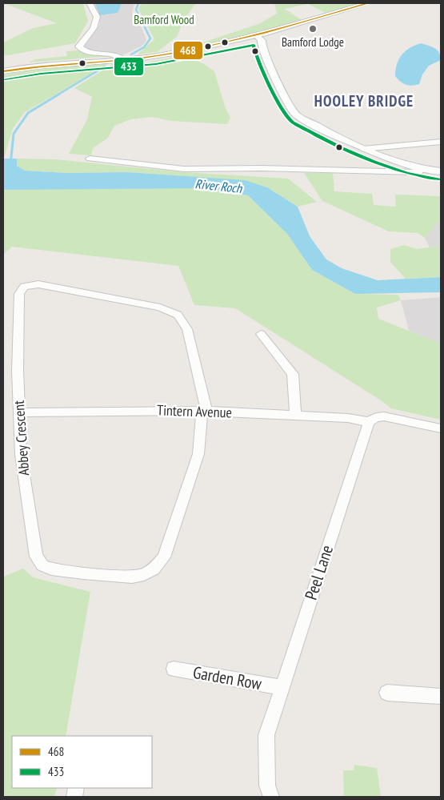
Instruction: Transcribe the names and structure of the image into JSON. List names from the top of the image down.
{
  "streets": {
    "street": [
      "Tintern Avenue",
      "Abbey Crescent",
      "Peel Lane",
      "Garden Row"
    ]
  },
  "crossings": [
    ["Tintern Avenue", "Abbey Crescent"],
    ["Tintern Avenue", "Peel Lane"],
    ["Peel Lane", "Garden Row"]
  ],
  "districts": ["HOOLEY BRIDGE"],
  "water": ["River Roch"],
  "parks": ["Bamford Wood"],
  "places": ["Bamford Lodge"],
  "lines": ["transit line 468", "transit line 433"],
  "legend": ["468", "433"]
}
